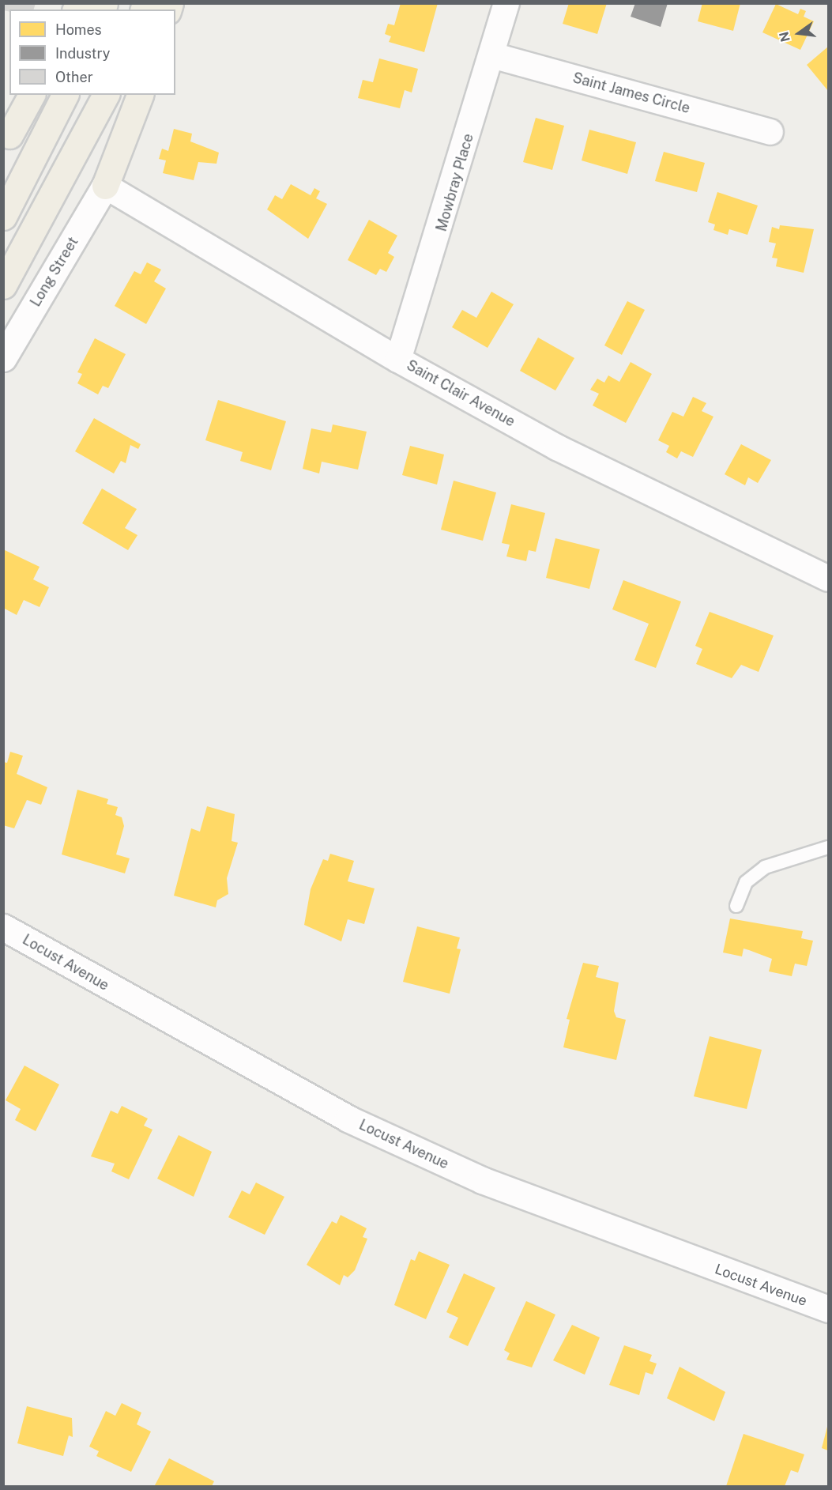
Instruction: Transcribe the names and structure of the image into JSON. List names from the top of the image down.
{
  "streets": {
    "street": [
      "Saint James Circle",
      "Mowbray Place",
      "Long Street",
      "Saint Clair Avenue",
      "Locust Avenue"
    ]
  },
  "crossings": [
    ["Saint James Circle", "Mowbray Place"],
    ["Mowbray Place", "Saint Clair Avenue"],
    ["Long Street", "Saint Clair Avenue"]
  ],
  "legend": ["Homes", "Industry", "Other"],
  "north": "left"
}
